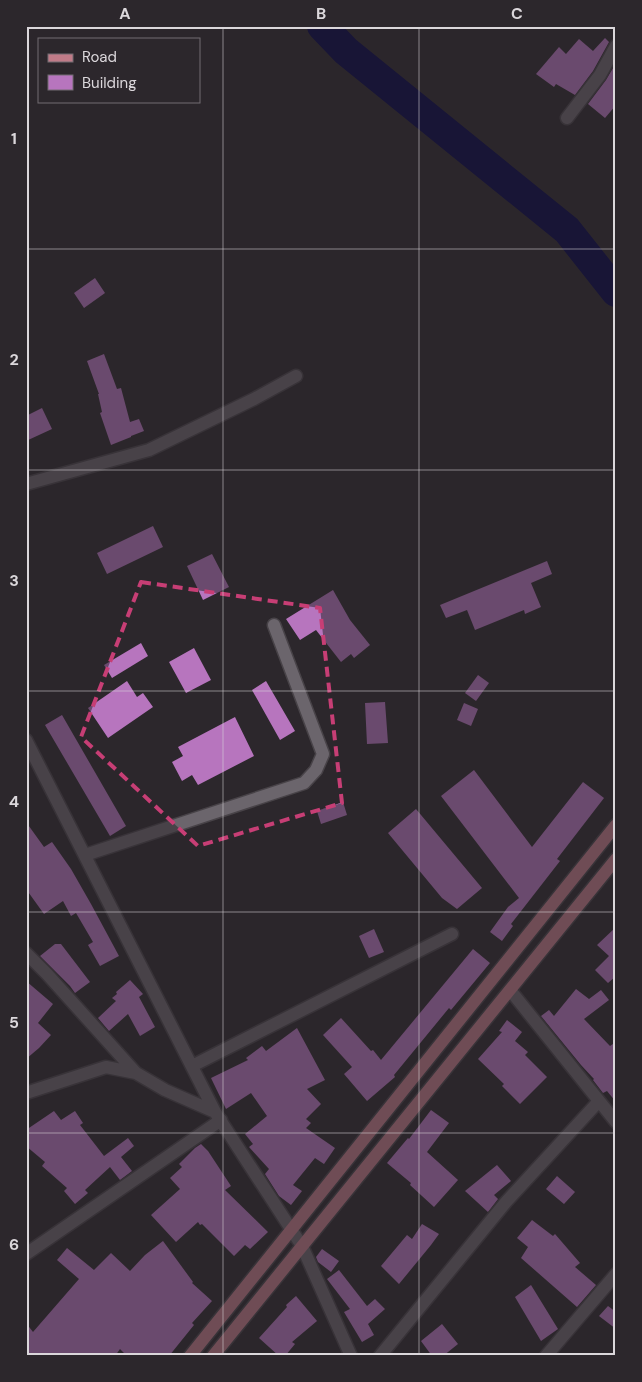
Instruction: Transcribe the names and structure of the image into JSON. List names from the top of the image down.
{
  "legend": ["Road", "Building"],
  "grid": {
    "columns": ["A", "B", "C"],
    "rows": [
      "1",
      "2",
      "3",
      "4",
      "5",
      "6"
    ]
  }
}
